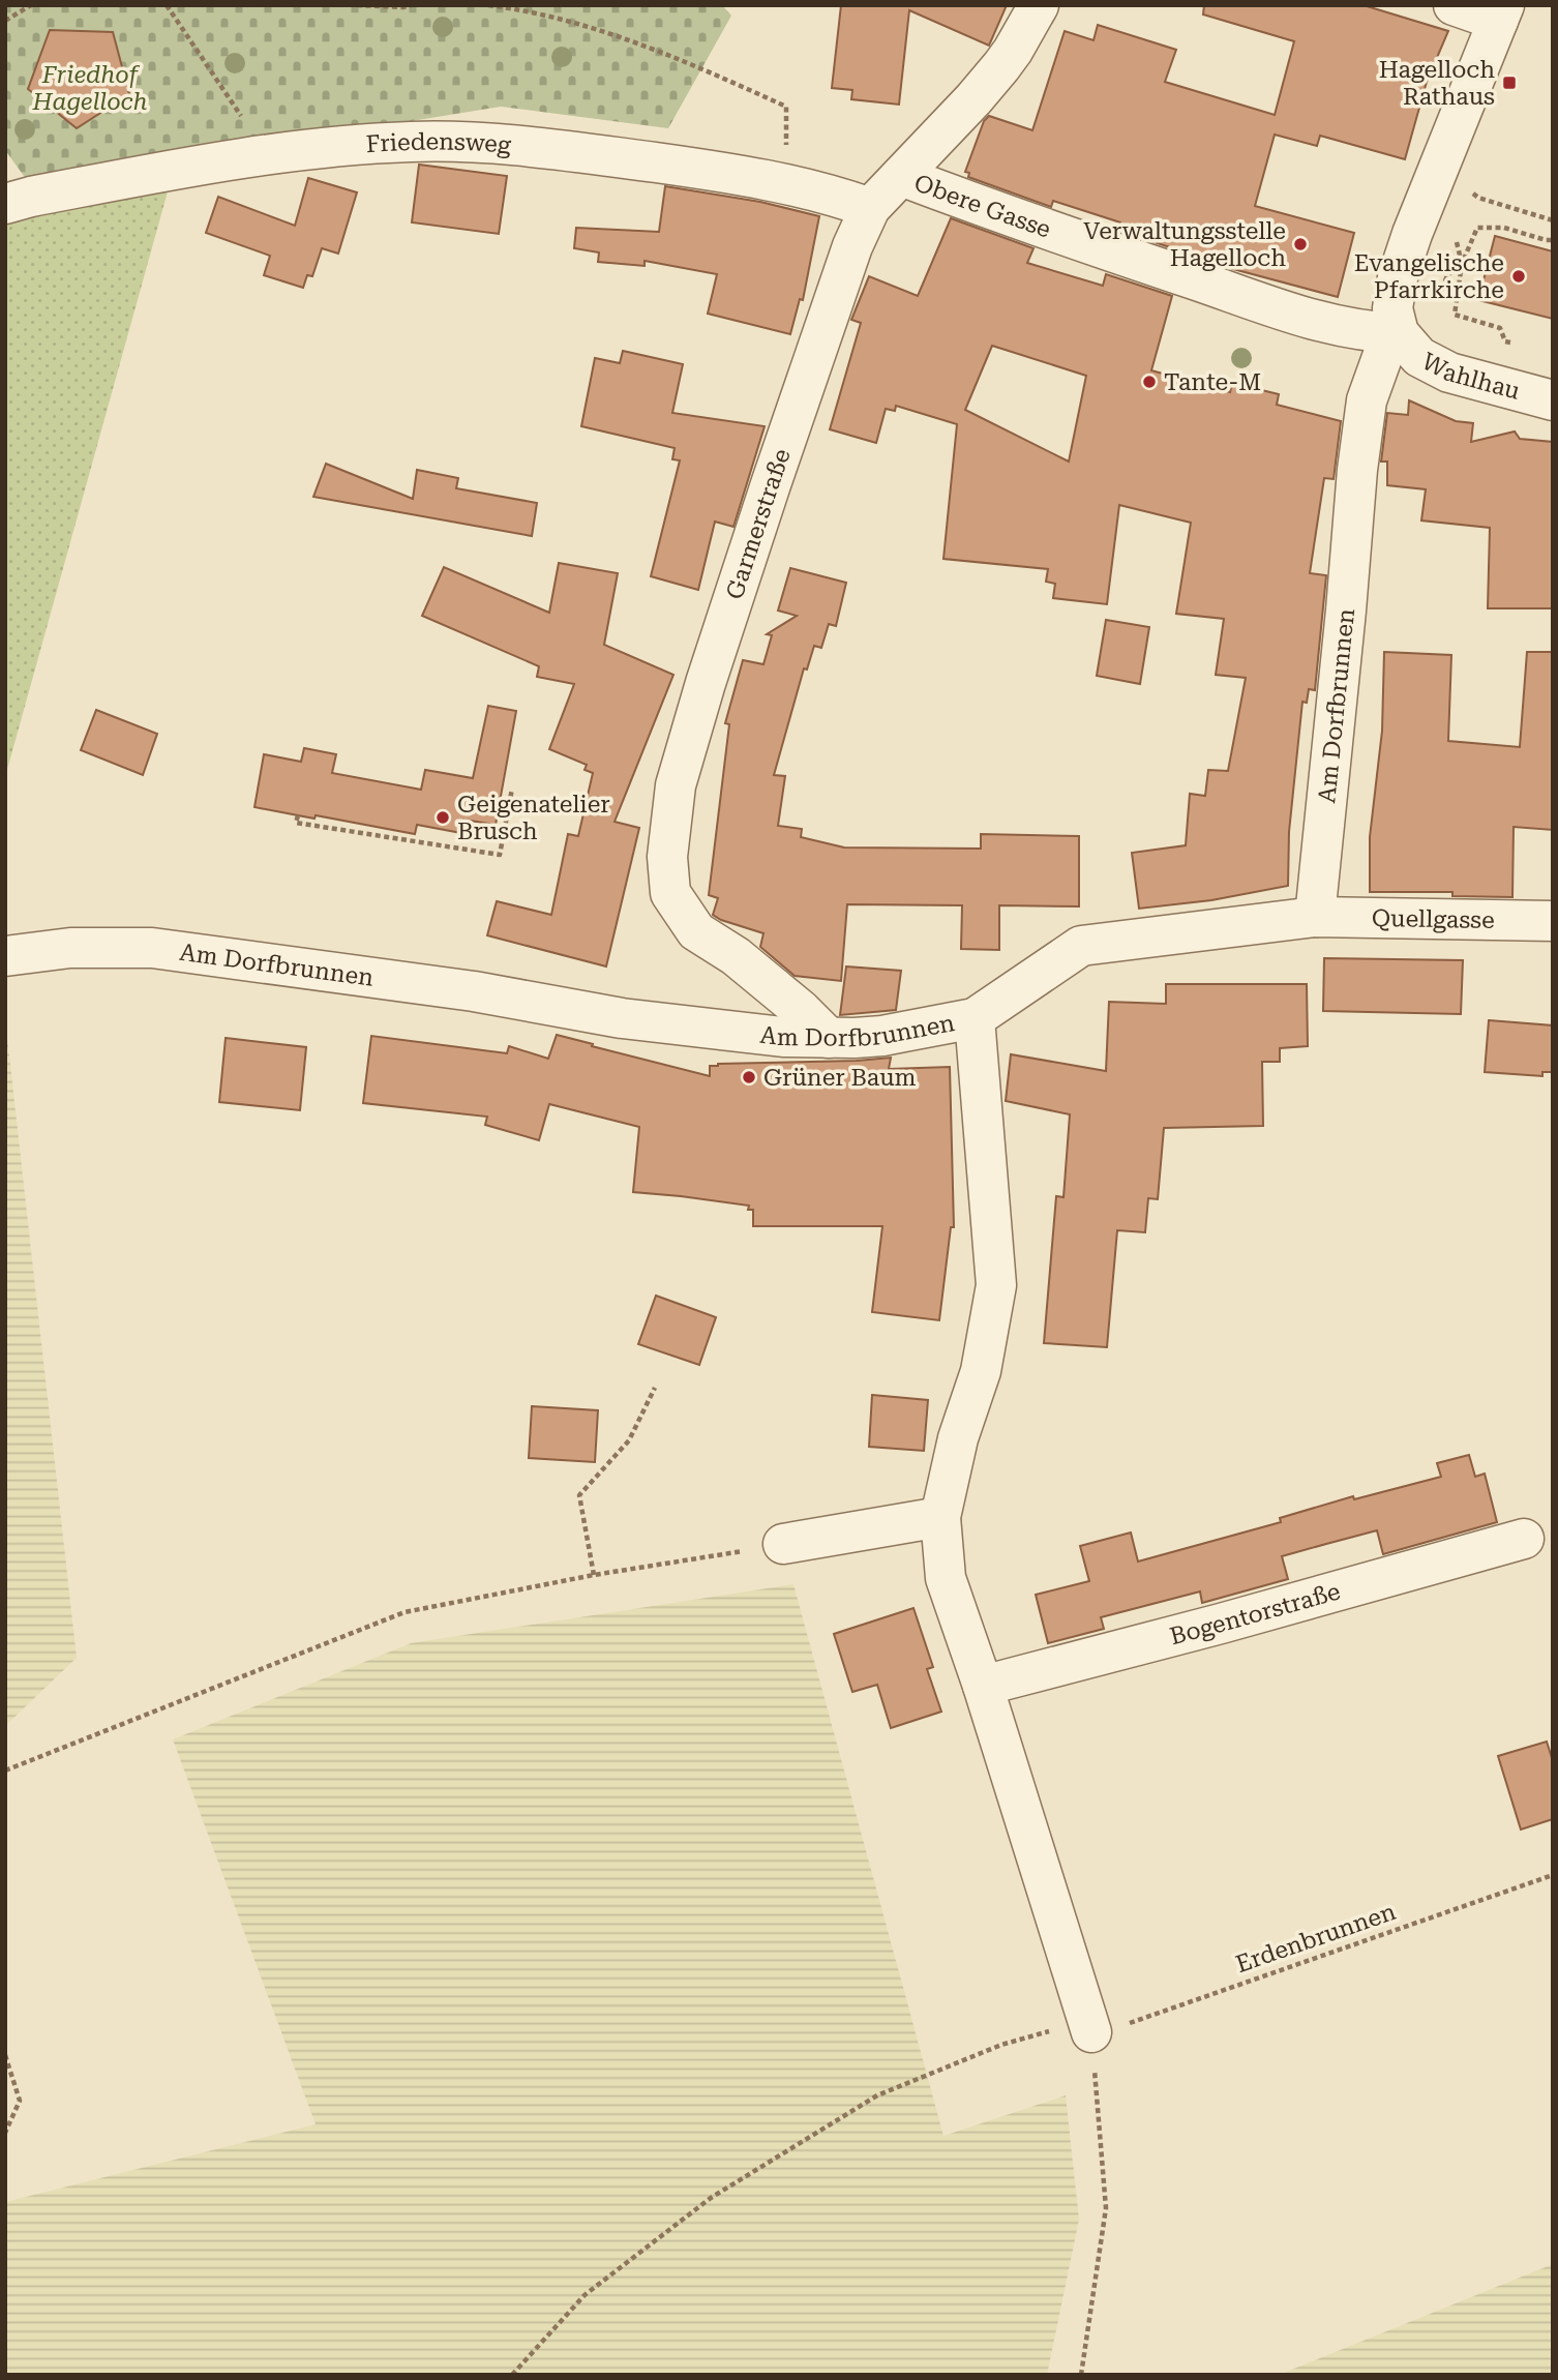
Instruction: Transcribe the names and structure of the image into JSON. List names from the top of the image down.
{
  "streets": {
    "street": [
      "Friedensweg",
      "Obere Gasse",
      "Wahlhau",
      "Garmerstraße",
      "Am Dorfbrunnen",
      "Quellgasse",
      "Bogentorstraße"
    ],
    "path": ["Erdenbrunnen"]
  },
  "crossings": [
    ["Friedensweg", "Garmerstraße"],
    ["Obere Gasse", "Wahlhau"],
    ["Obere Gasse", "Garmerstraße"],
    ["Obere Gasse", "Am Dorfbrunnen"],
    ["Wahlhau", "Am Dorfbrunnen"],
    ["Garmerstraße", "Am Dorfbrunnen"],
    ["Am Dorfbrunnen", "Quellgasse"]
  ],
  "parks": ["Friedhof Hagelloch"],
  "places": {
    "transit": ["Hagelloch Rathaus"],
    "other": [
      "Verwaltungsstelle Hagelloch",
      "Evangelische Pfarrkirche",
      "Tante-M",
      "Geigenatelier Brusch",
      "Grüner Baum"
    ]
  }
}
